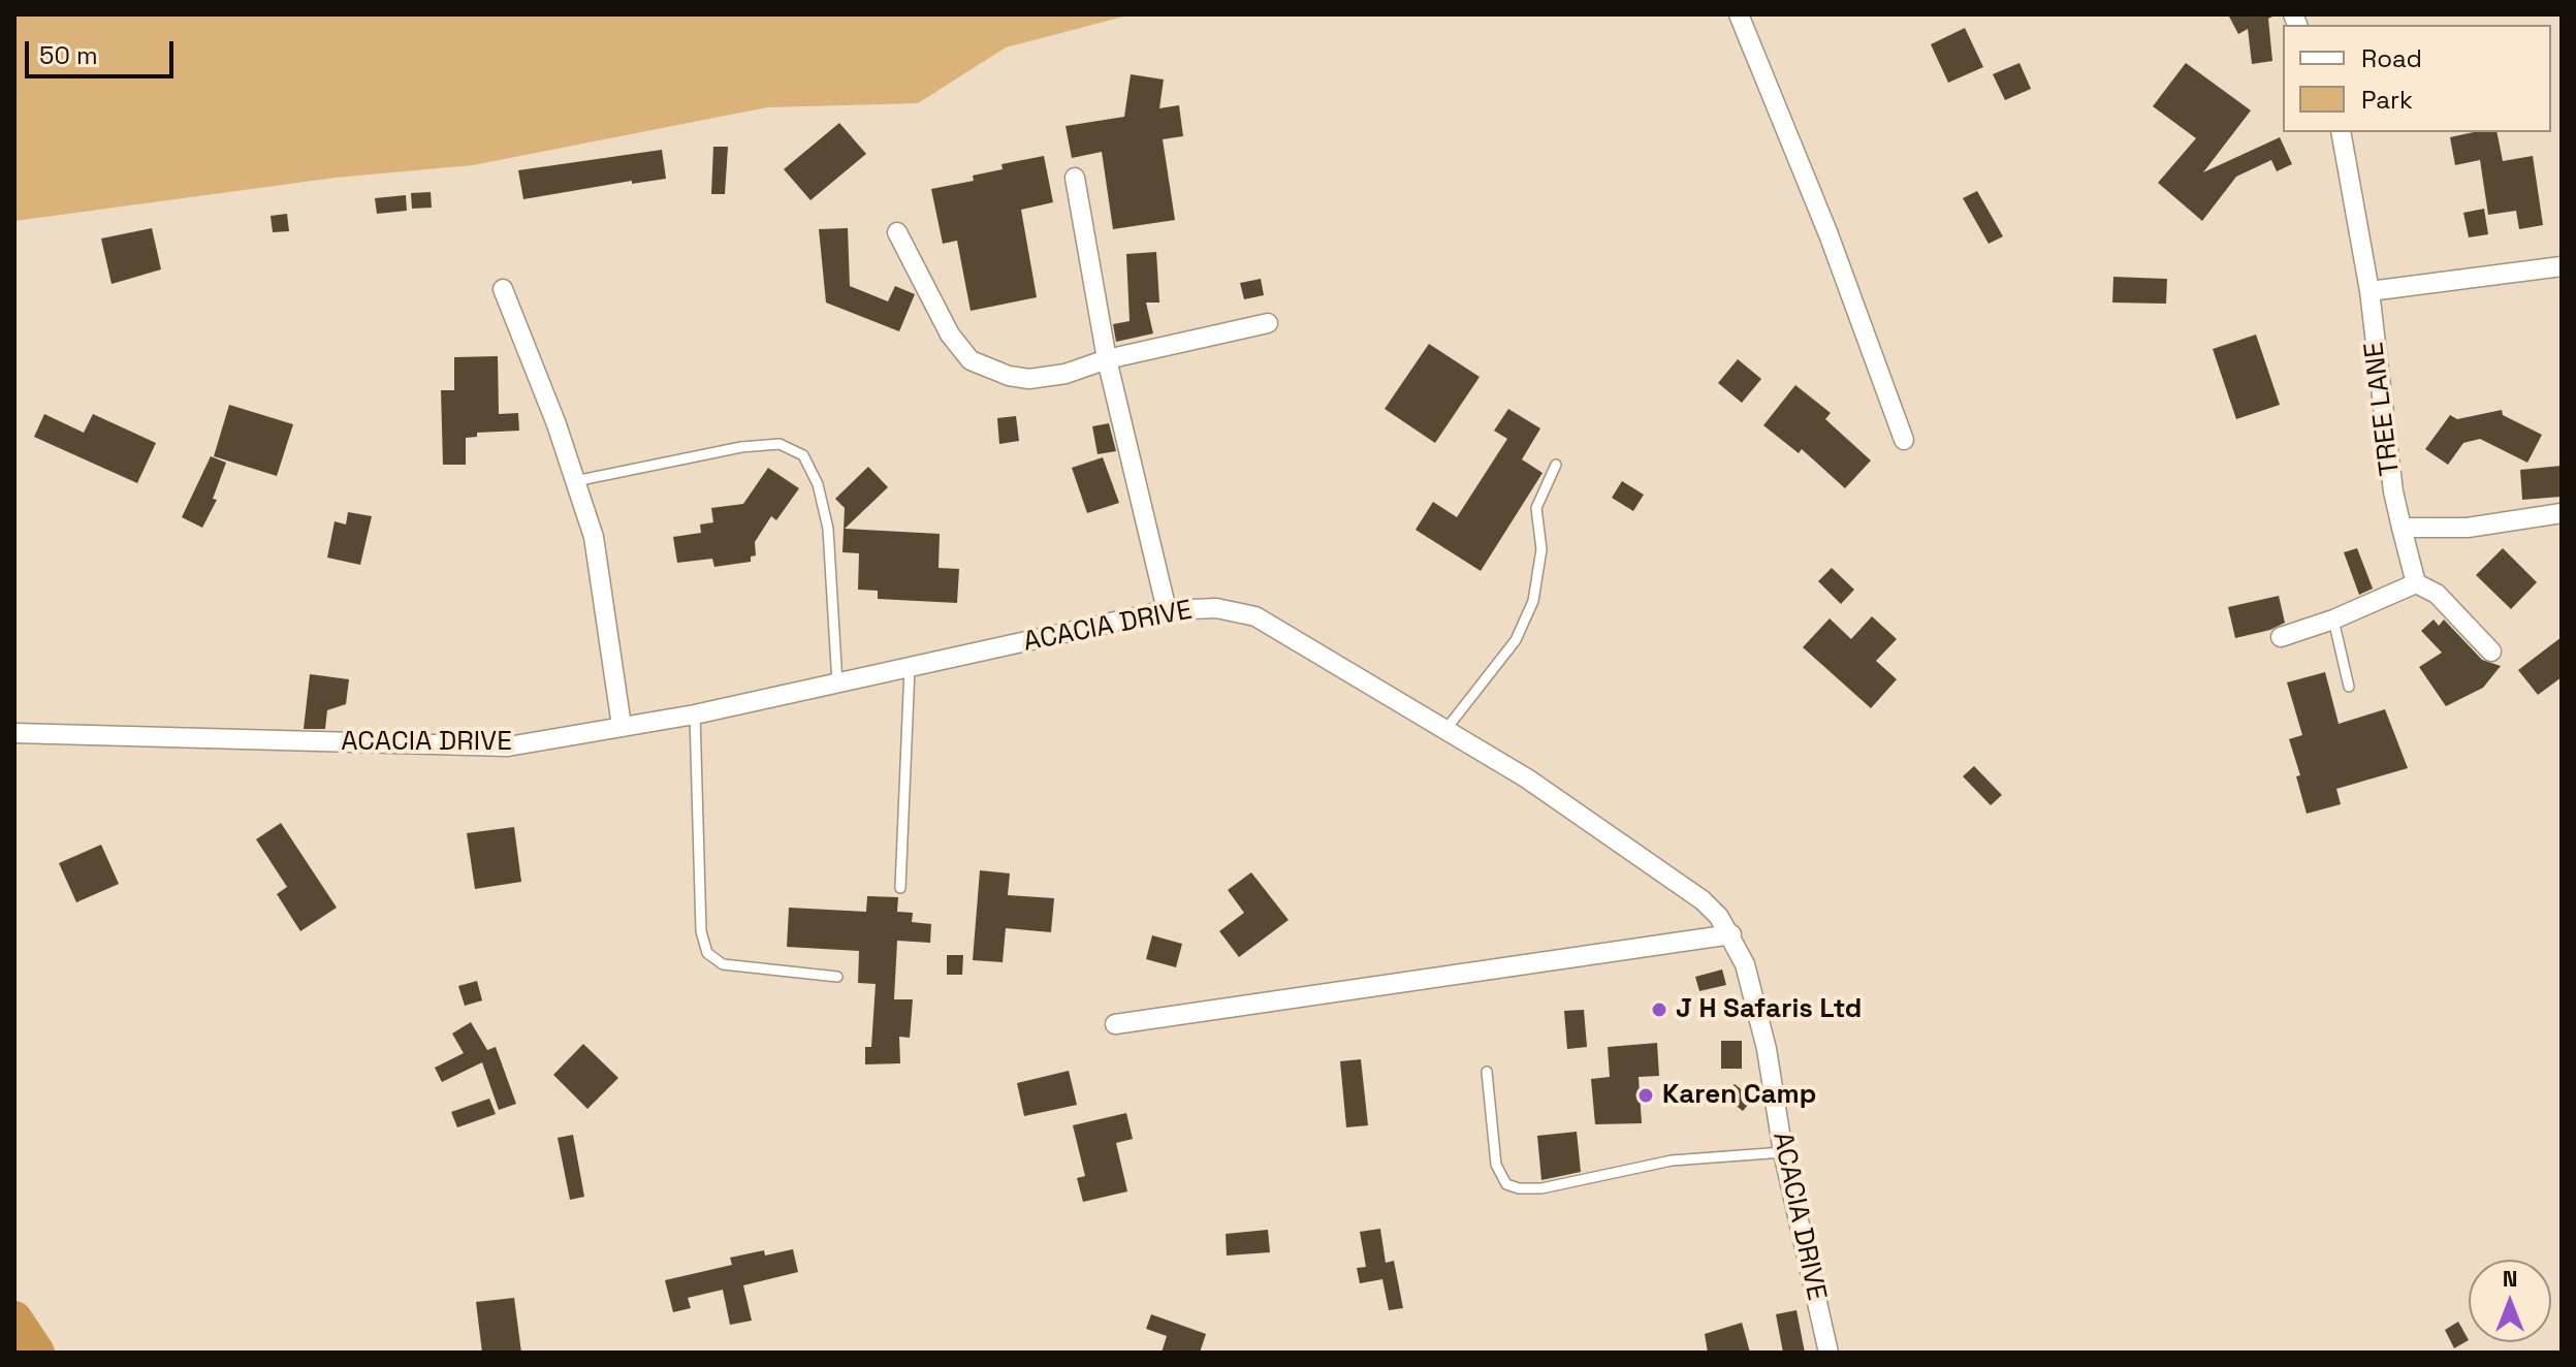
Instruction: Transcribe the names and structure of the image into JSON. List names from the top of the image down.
{
  "streets": {
    "street": ["TREE LANE", "ACACIA DRIVE"]
  },
  "places": ["J H Safaris Ltd", "Karen Camp"],
  "legend": ["Road", "Park"],
  "scale_bar": "50 m",
  "north": "top"
}
